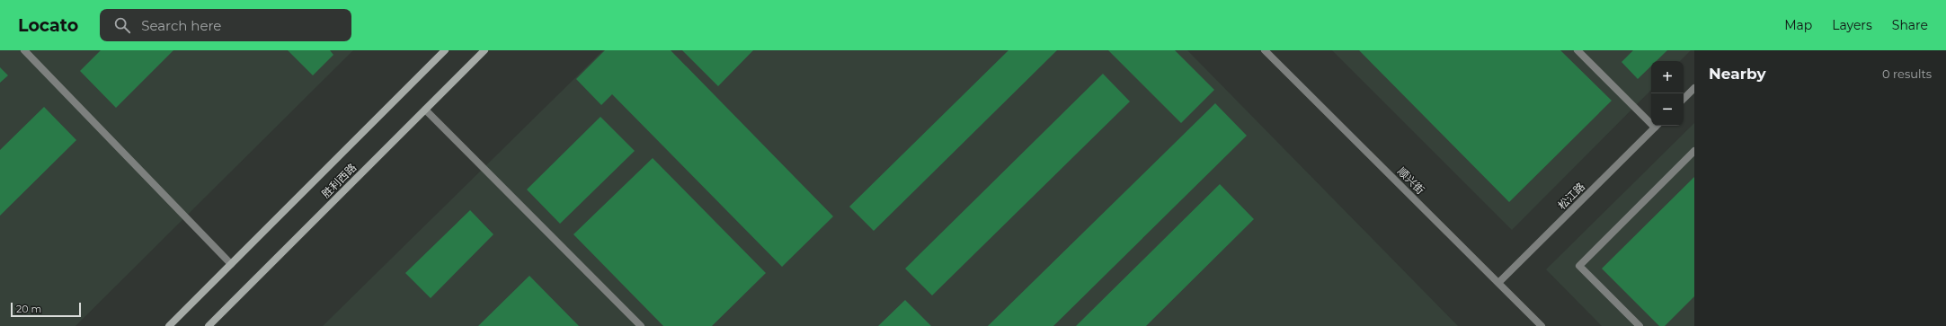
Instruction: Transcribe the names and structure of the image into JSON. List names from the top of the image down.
{
  "streets": {
    "main road": ["胜利西路"],
    "street": ["顺兴街", "松江路"]
  },
  "crossings": [
    ["顺兴街", "松江路"]
  ],
  "scale_bar": "20 m",
  "page": {
    "header": "Locato",
    "search": "Search here",
    "nav": ["Map", "Layers", "Share"],
    "heading": ["Nearby", "0 results"],
    "map_buttons": ["+", "−"],
    "scale": "20 m"
  }
}
